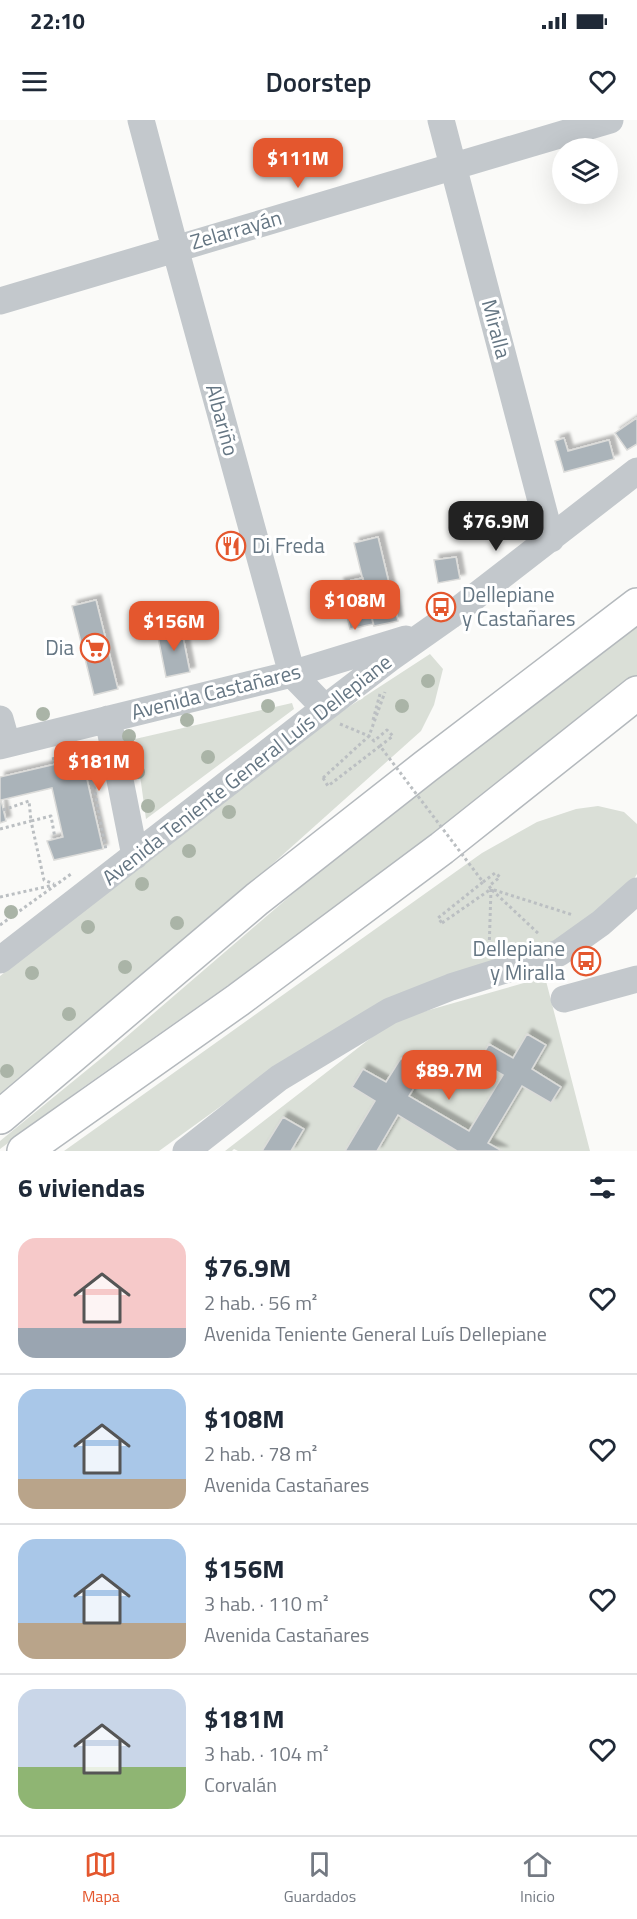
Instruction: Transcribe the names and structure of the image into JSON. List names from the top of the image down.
{
  "streets": {
    "street": [
      "Zelarrayán",
      "Miralla",
      "Albariño",
      "Avenida Castañares",
      "Avenida Teniente General Luís Dellepiane"
    ]
  },
  "crossings": [
    ["Zelarrayán", "Miralla"],
    ["Zelarrayán", "Albariño"],
    ["Miralla", "Avenida Teniente General Luís Dellepiane"],
    ["Albariño", "Avenida Castañares"],
    ["Albariño", "Avenida Teniente General Luís Dellepiane"],
    ["Avenida Castañares", "Avenida Teniente General Luís Dellepiane"]
  ],
  "places": {
    "restaurant": ["Di Freda"],
    "bus stop": ["Dellepiane y Castañares", "Dellepiane y Miralla"],
    "supermarket": ["Dia"]
  },
  "page": {
    "status": "22:10",
    "header": "Doorstep",
    "price": [
      "$111M",
      "$76.9M",
      "$108M",
      "$156M",
      "$181M",
      "$89.7M"
    ],
    "heading": "6 viviendas",
    "list": [
      {
        "name": "$76.9M",
        "note": "2 hab. · 56 m² · Avenida Teniente General Luís Dellepiane"
      },
      {
        "name": "$108M",
        "note": "2 hab. · 78 m² · Avenida Castañares"
      },
      {
        "name": "$156M",
        "note": "3 hab. · 110 m² · Avenida Castañares"
      },
      {
        "name": "$181M",
        "note": "3 hab. · 104 m² · Corvalán"
      }
    ],
    "tabs": ["Mapa", "Guardados", "Inicio"]
  }
}
